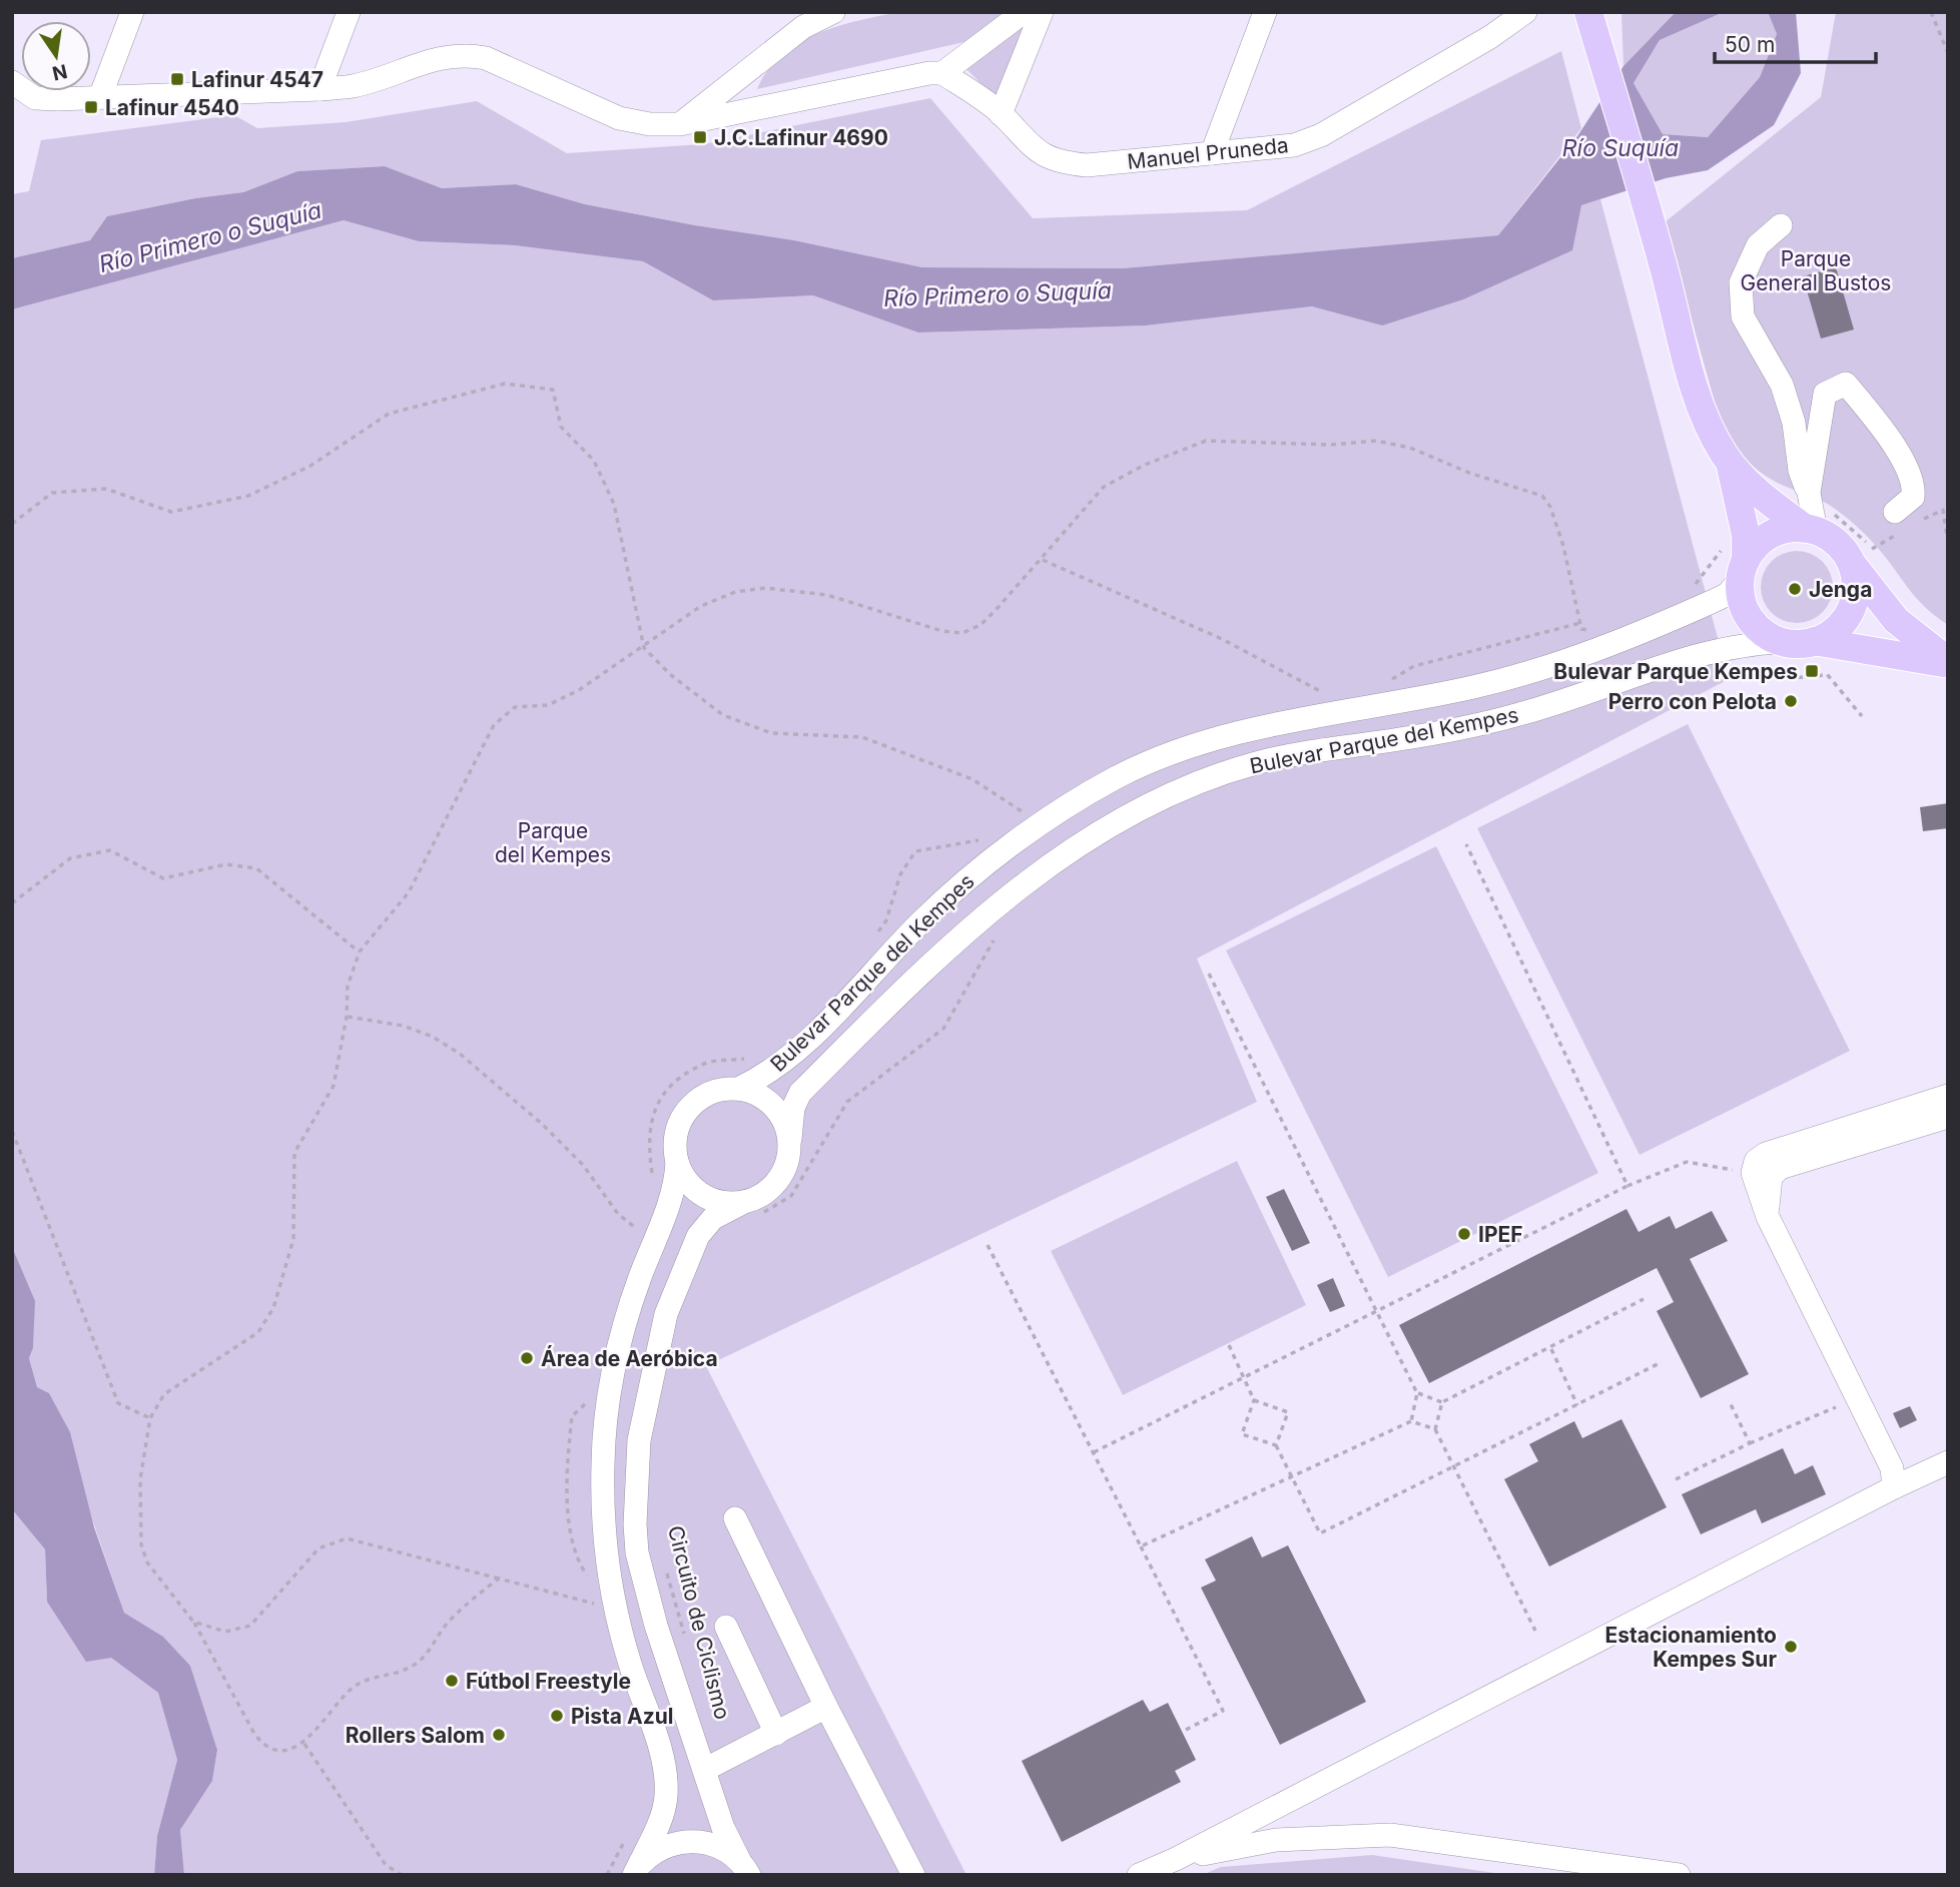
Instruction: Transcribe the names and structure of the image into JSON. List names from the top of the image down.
{
  "streets": {
    "street": ["Manuel Pruneda", "Bulevar Parque del Kempes"],
    "path": ["Circuito de Ciclismo"]
  },
  "water": ["Río Suquía", "Río Primero o Suquía"],
  "parks": ["Parque General Bustos", "Parque del Kempes"],
  "places": {
    "transit": [
      "Lafinur 4547",
      "Lafinur 4540",
      "J.C.Lafinur 4690",
      "Bulevar Parque Kempes"
    ],
    "other": [
      "Jenga",
      "Perro con Pelota",
      "IPEF",
      "Área de Aeróbica",
      "Estacionamiento Kempes Sur",
      "Fútbol Freestyle",
      "Pista Azul",
      "Rollers Salom"
    ]
  },
  "scale_bar": "50 m",
  "north": "bottom"
}
